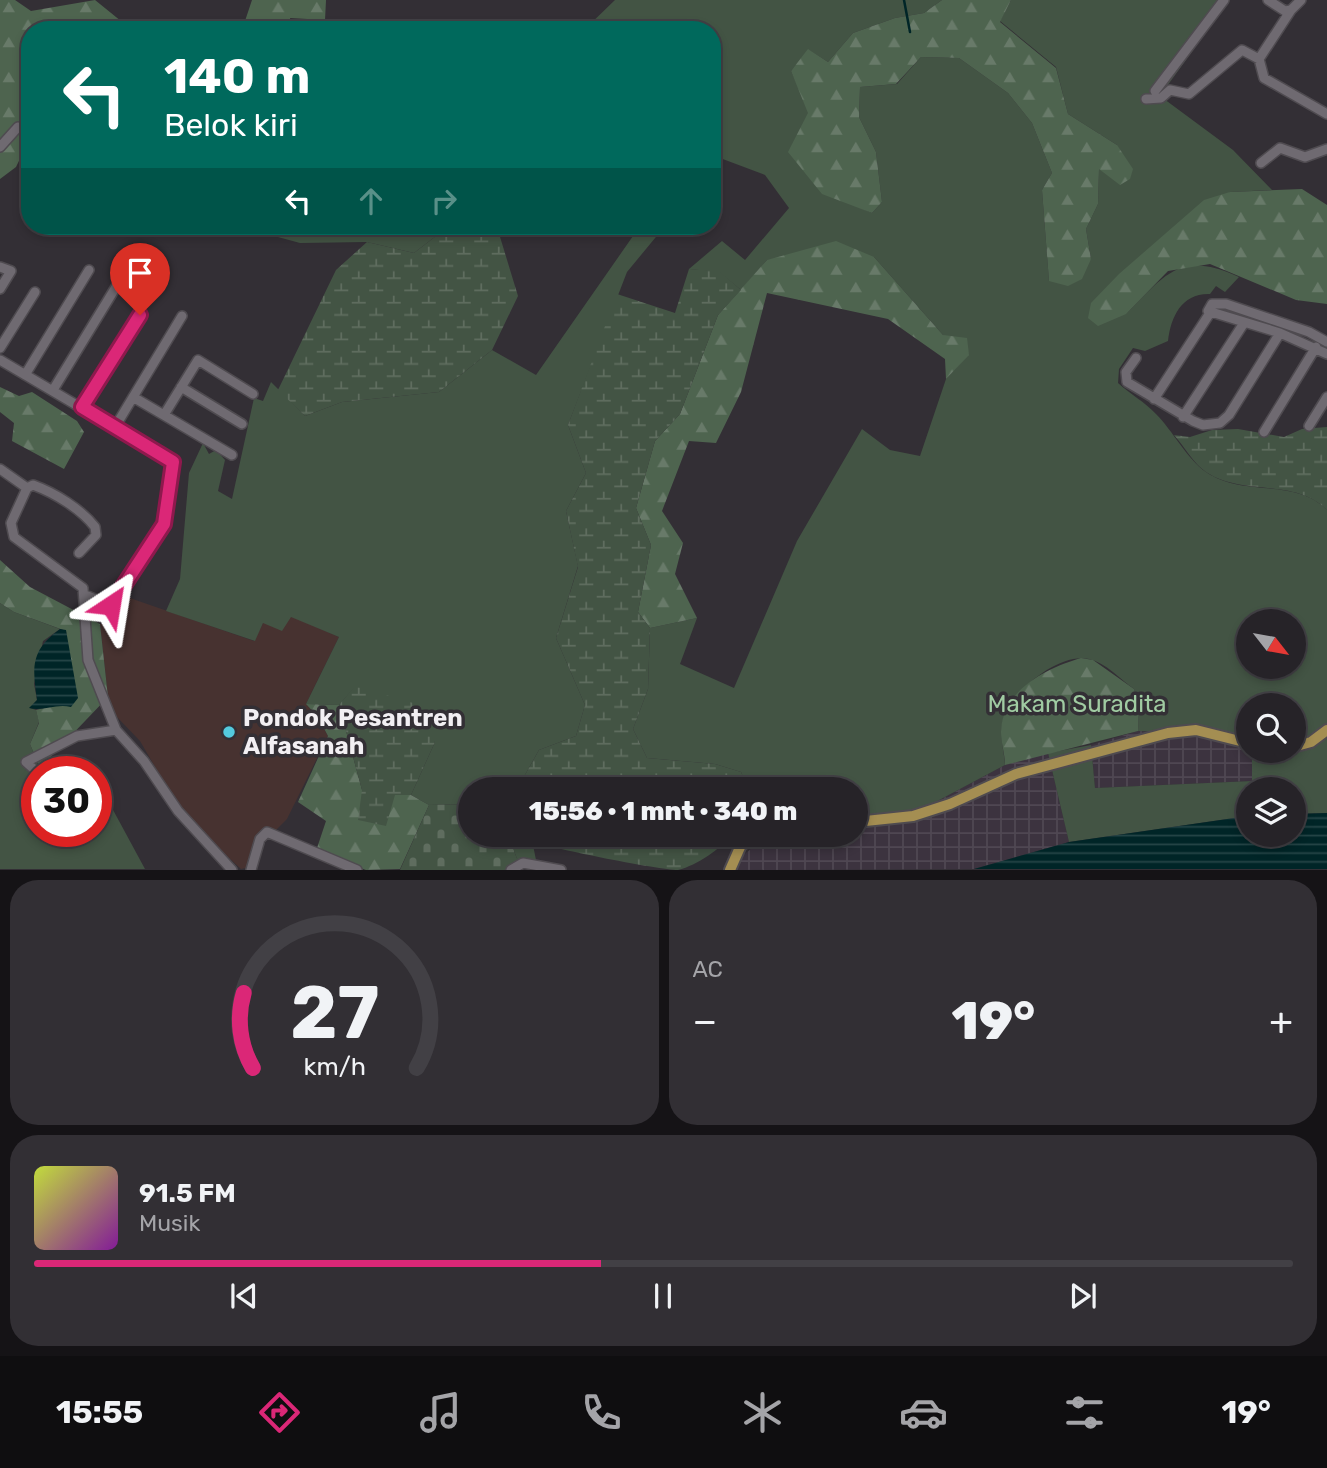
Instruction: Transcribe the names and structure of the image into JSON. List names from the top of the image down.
{
  "parks": ["Makam Suradita"],
  "places": ["Pondok Pesantren Alfasanah"],
  "north": "bottom right",
  "page": {
    "turn": ["140 m", "Belok kiri"],
    "limit": "30",
    "trip": "15:56 · 1 mnt · 340 m",
    "tile": "AC",
    "heat": ["−", "19°", "+"],
    "song": ["91.5 FM", "Musik"],
    "tabs": ["15:55", "19°"],
    "gauge": ["27", "km/h"]
  }
}
